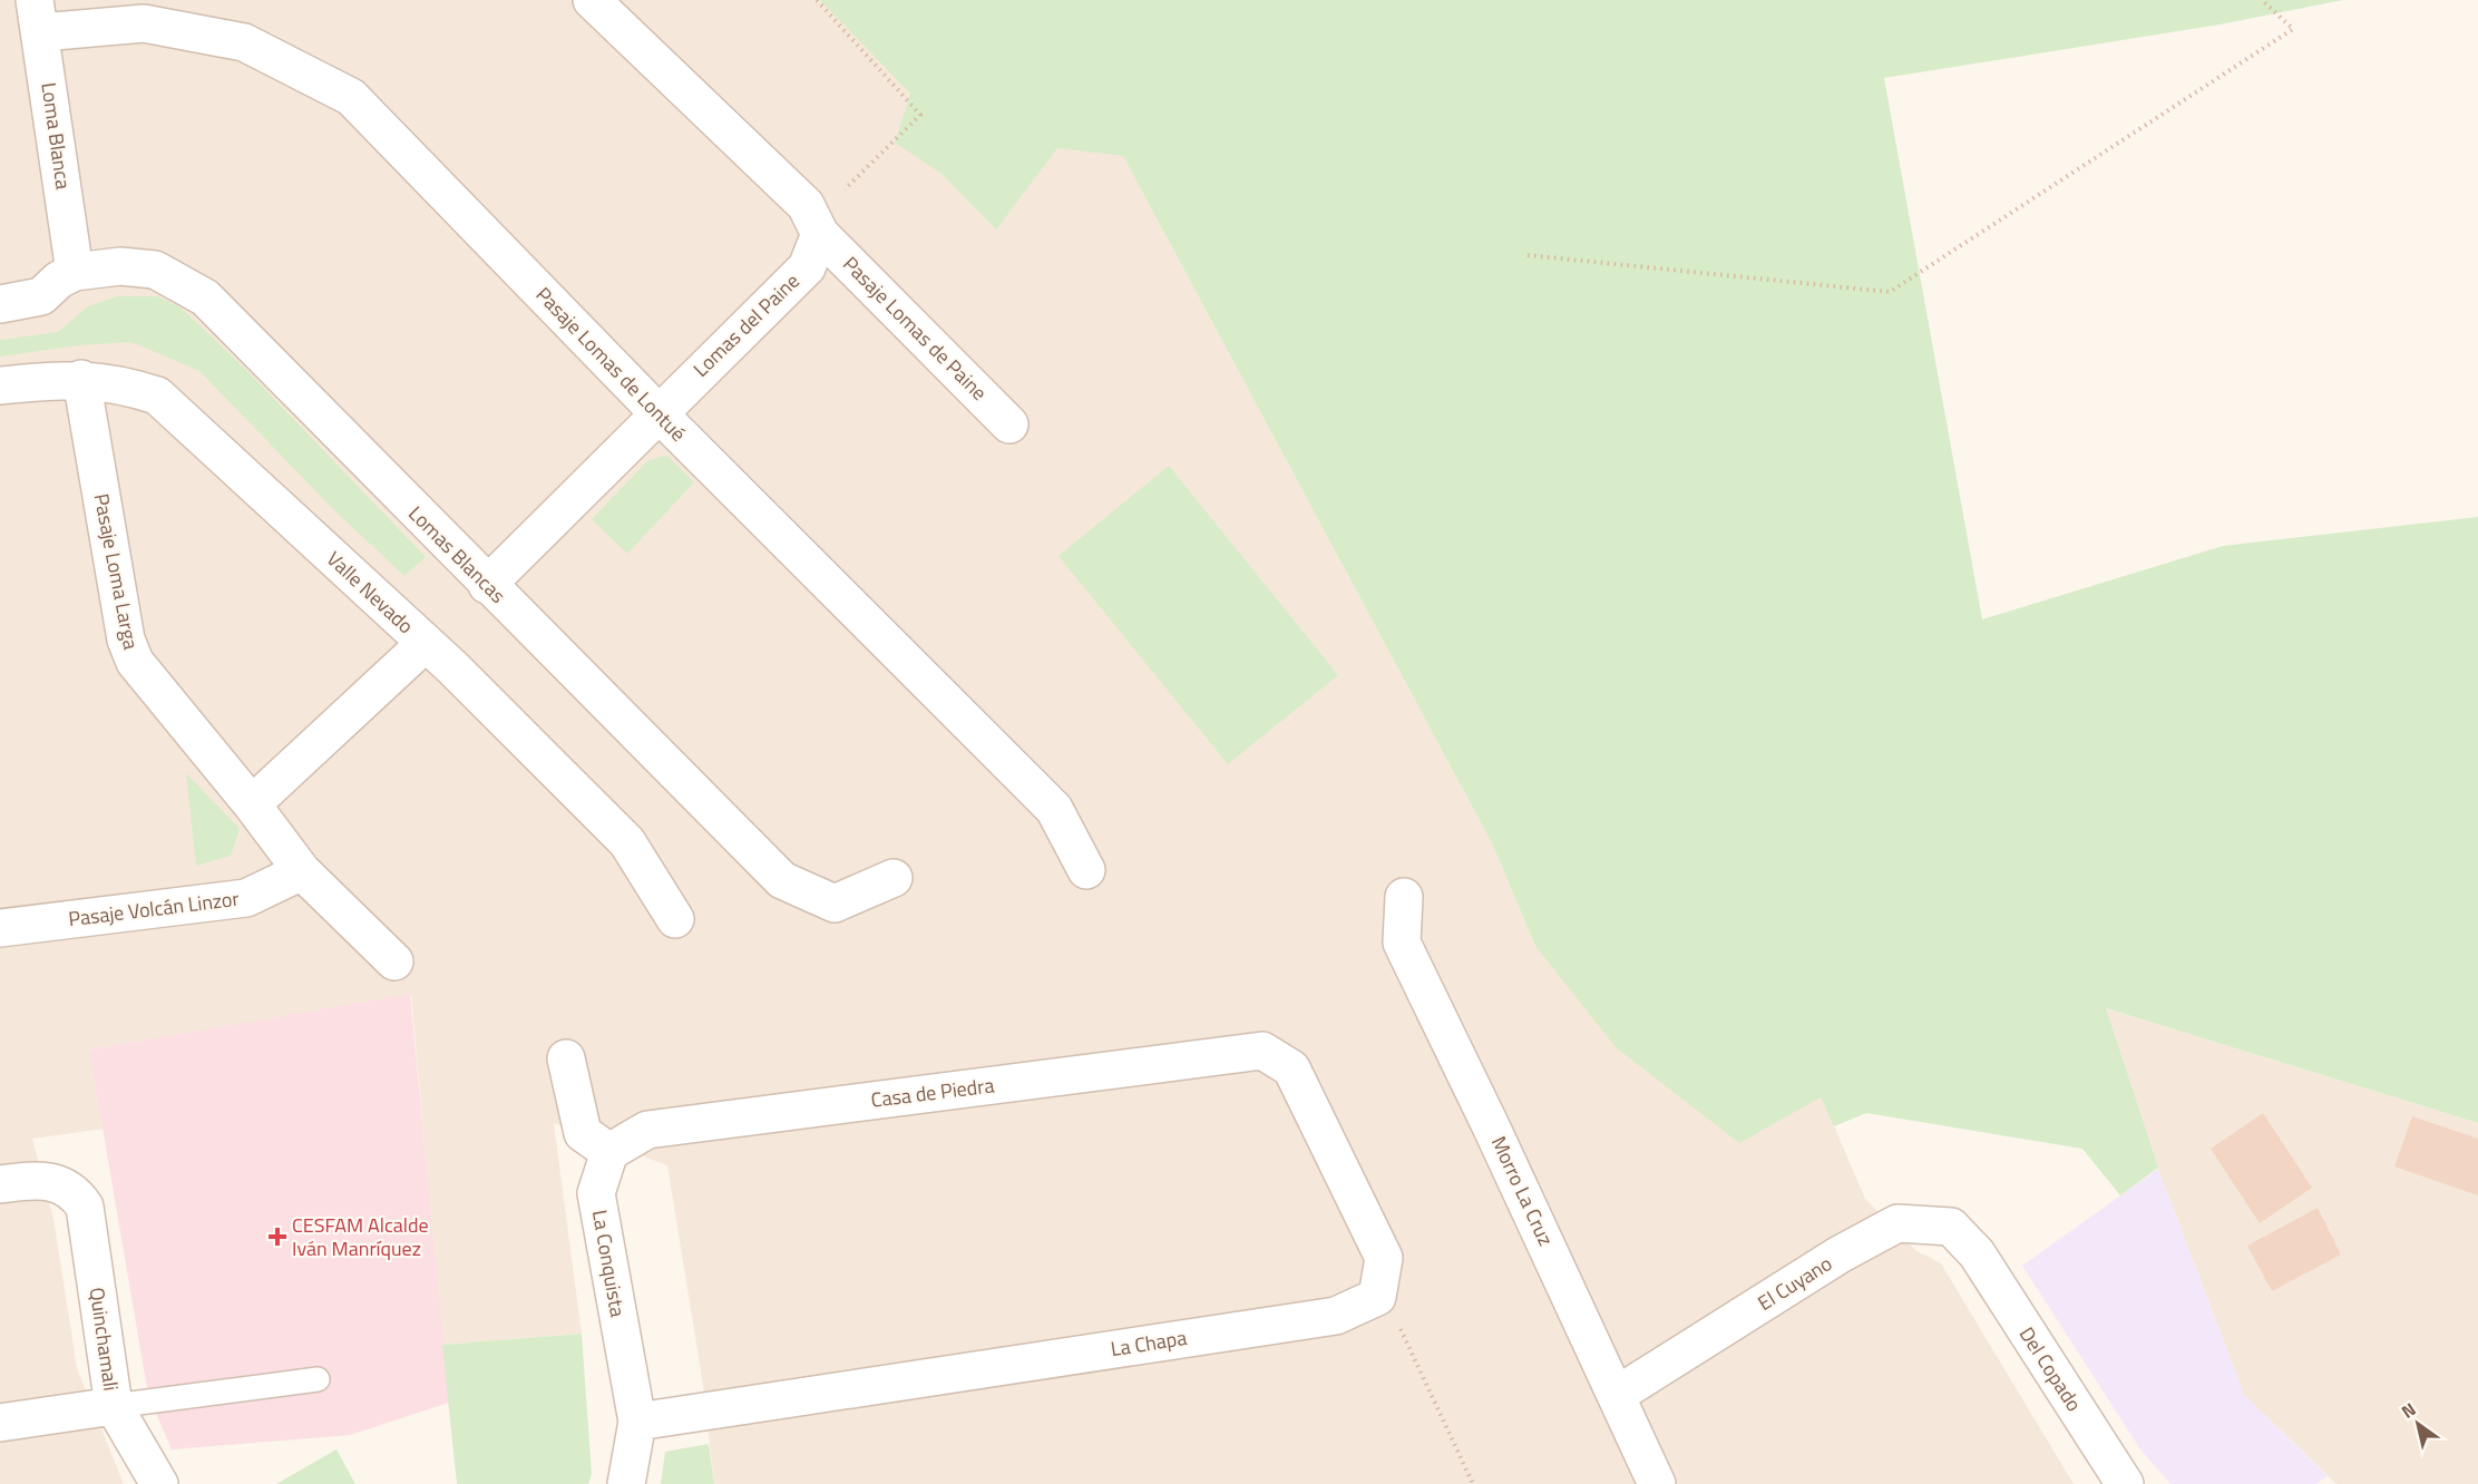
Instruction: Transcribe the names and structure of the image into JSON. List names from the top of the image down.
{
  "streets": {
    "street": [
      "Loma Blanca",
      "Lomas del Paine",
      "Pasaje Lomas de Paine",
      "Pasaje Lomas de Lontué",
      "Lomas Blancas",
      "Pasaje Loma Larga",
      "Valle Nevado",
      "Pasaje Volcán Linzor",
      "Casa de Piedra",
      "Morro La Cruz",
      "La Conquista",
      "El Cuyano",
      "Quinchamali",
      "La Chapa",
      "Del Copado"
    ]
  },
  "crossings": [
    ["Loma Blanca", "Pasaje Lomas de Lontué"],
    ["Loma Blanca", "Lomas Blancas"],
    ["Lomas del Paine", "Pasaje Lomas de Paine"],
    ["Lomas del Paine", "Pasaje Lomas de Lontué"],
    ["Lomas del Paine", "Lomas Blancas"],
    ["Pasaje Loma Larga", "Valle Nevado"],
    ["Pasaje Loma Larga", "Pasaje Volcán Linzor"],
    ["Casa de Piedra", "La Conquista"],
    ["Casa de Piedra", "La Chapa"],
    ["Morro La Cruz", "El Cuyano"],
    ["La Conquista", "La Chapa"],
    ["El Cuyano", "Del Copado"]
  ],
  "places": {
    "health": ["CESFAM Alcalde Iván Manríquez"]
  },
  "north": "top left"
}
